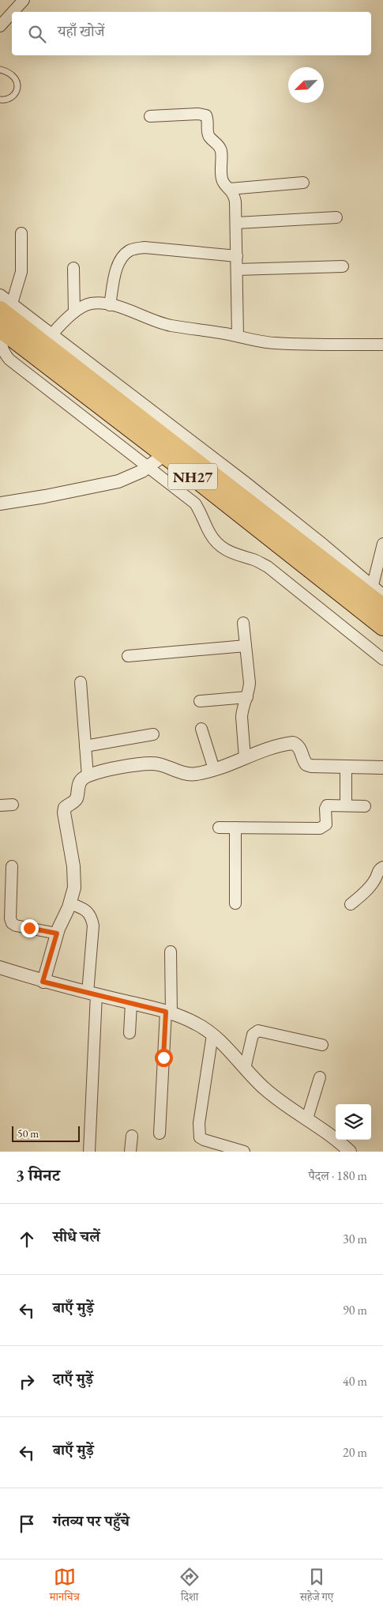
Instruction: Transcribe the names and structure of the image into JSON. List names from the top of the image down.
{
  "streets": {
    "highway": ["NH27"]
  },
  "scale_bar": "50 m",
  "north": "bottom left",
  "page": {
    "search": "यहाँ खोजें",
    "scale": "50 m",
    "heading": ["3 मिनट", "पैदल · 180 m"],
    "list": [
      ["सीधे चलें", "30 m"],
      ["बाएँ मुड़ें", "90 m"],
      ["दाएँ मुड़ें", "40 m"],
      ["बाएँ मुड़ें", "20 m"],
      "गंतव्य पर पहुँचे"
    ],
    "nav": ["मानचित्र", "दिशा", "सहेजे गए"]
  }
}
